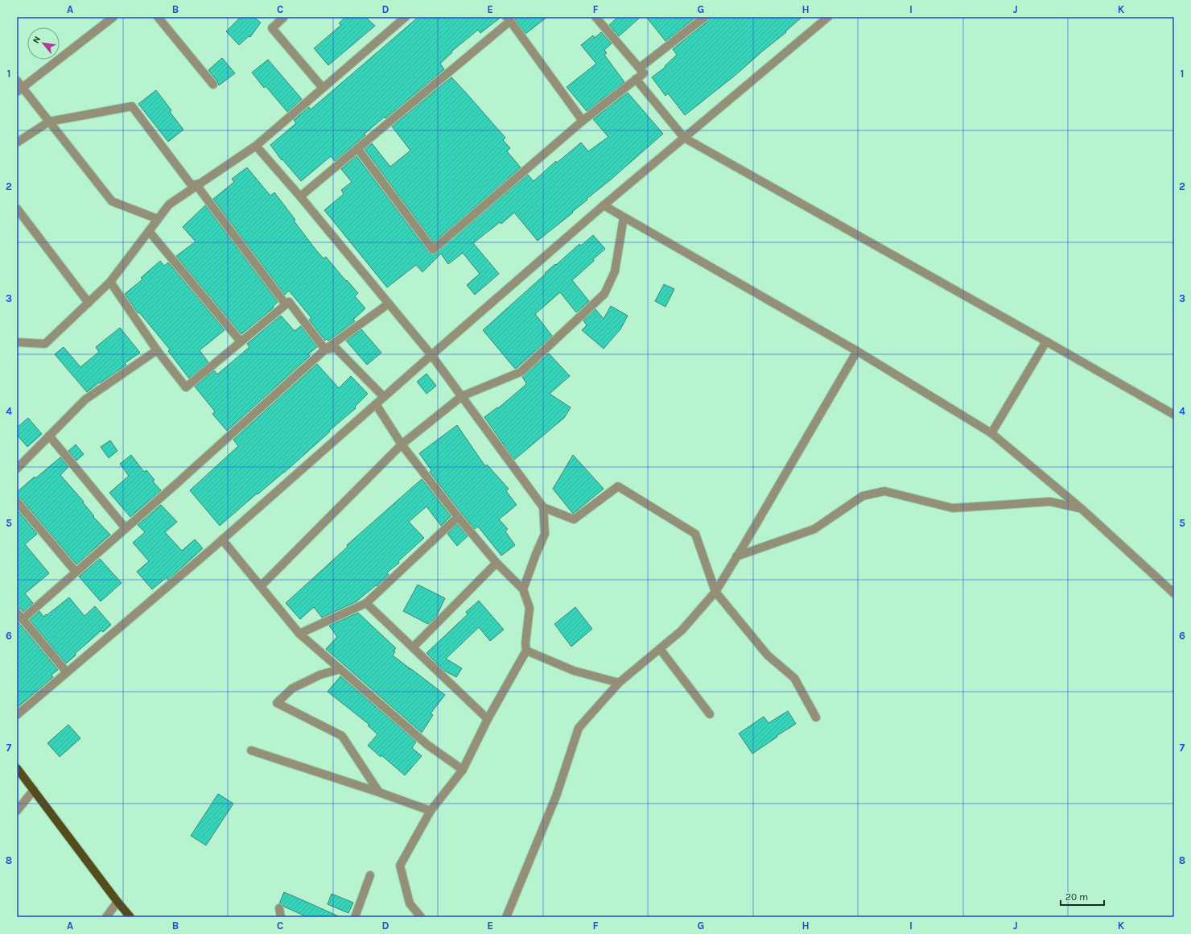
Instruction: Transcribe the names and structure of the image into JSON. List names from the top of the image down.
{
  "scale_bar": "20 m",
  "north": "top left",
  "grid": {
    "columns": [
      "A",
      "B",
      "C",
      "D",
      "E",
      "F",
      "G",
      "H",
      "I",
      "J",
      "K"
    ],
    "rows": [
      "1",
      "2",
      "3",
      "4",
      "5",
      "6",
      "7",
      "8"
    ]
  }
}
